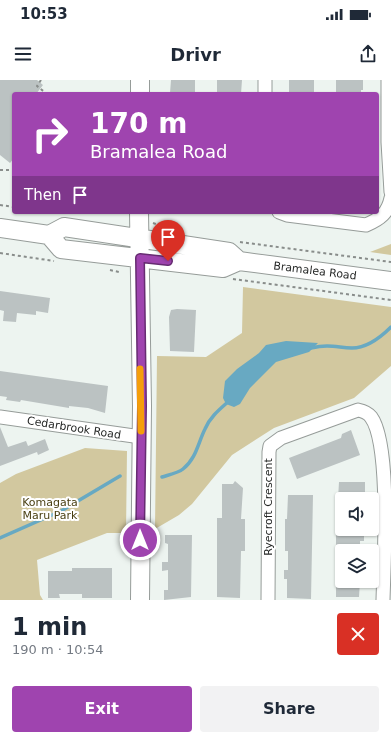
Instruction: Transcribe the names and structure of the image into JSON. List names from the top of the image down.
{
  "streets": {
    "main road": ["Bramalea Road"],
    "street": ["Cedarbrook Road", "Ryecroft Crescent"]
  },
  "parks": ["Komagata Maru Park"],
  "page": {
    "status": "10:53",
    "header": "Drivr",
    "turn": ["170 m", "Bramalea Road"],
    "then": "Then",
    "heading": ["1 min", "190 m · 10:54"],
    "buttons": ["Exit", "Share"]
  }
}
